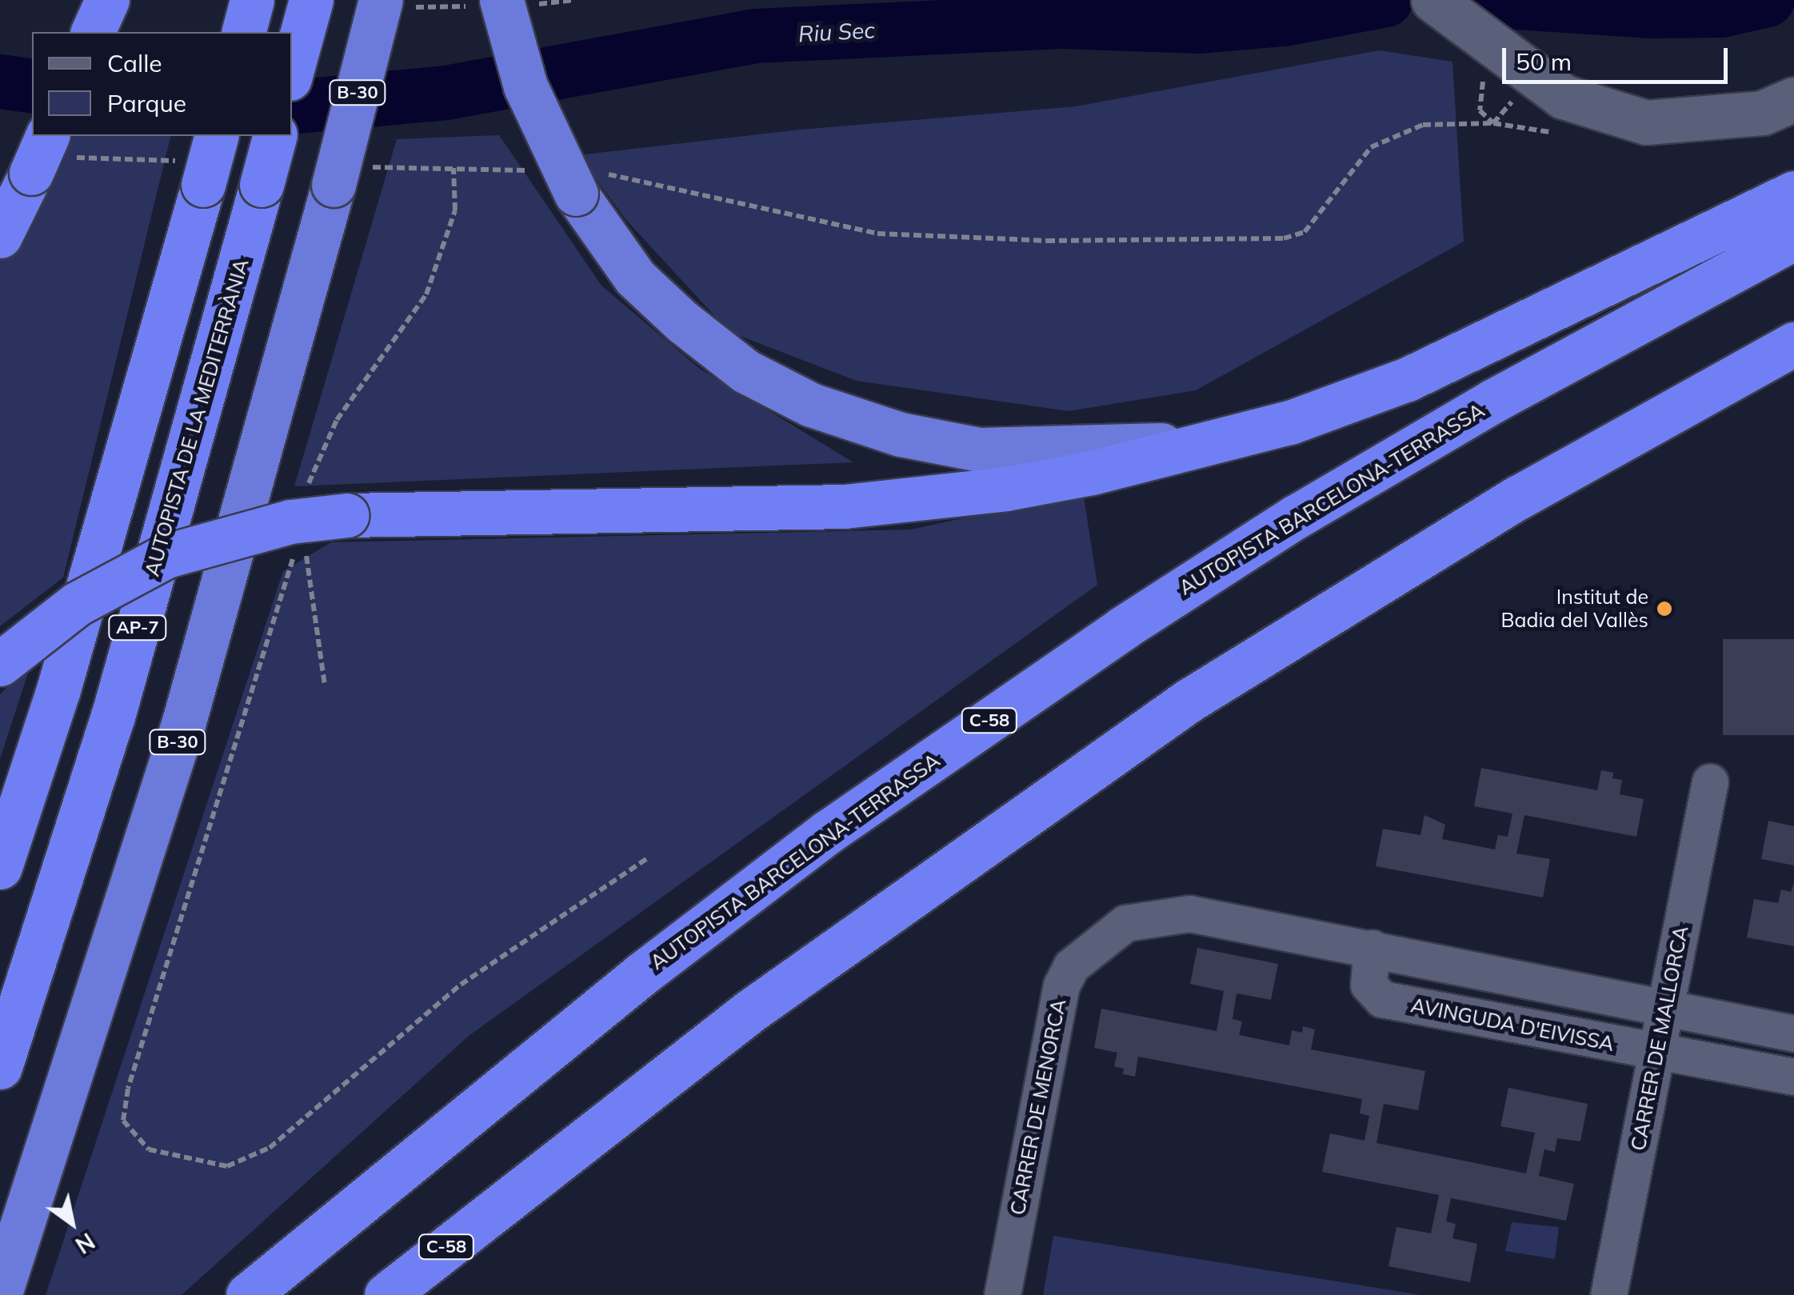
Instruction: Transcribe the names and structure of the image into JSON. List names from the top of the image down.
{
  "streets": {
    "highway": [
      "B-30",
      "AUTOPISTA DE LA MEDITERRÀNIA",
      "AUTOPISTA BARCELONA-TERRASSA",
      "AP-7",
      "C-58"
    ],
    "street": ["AVINGUDA D'EIVISSA", "CARRER DE MALLORCA", "CARRER DE MENORCA"]
  },
  "crossings": [
    ["AVINGUDA D'EIVISSA", "CARRER DE MALLORCA"],
    ["AVINGUDA D'EIVISSA", "CARRER DE MENORCA"]
  ],
  "water": ["Riu Sec"],
  "places": ["Institut de Badia del Vallès"],
  "legend": ["Calle", "Parque"],
  "scale_bar": "50 m",
  "north": "bottom right"
}
